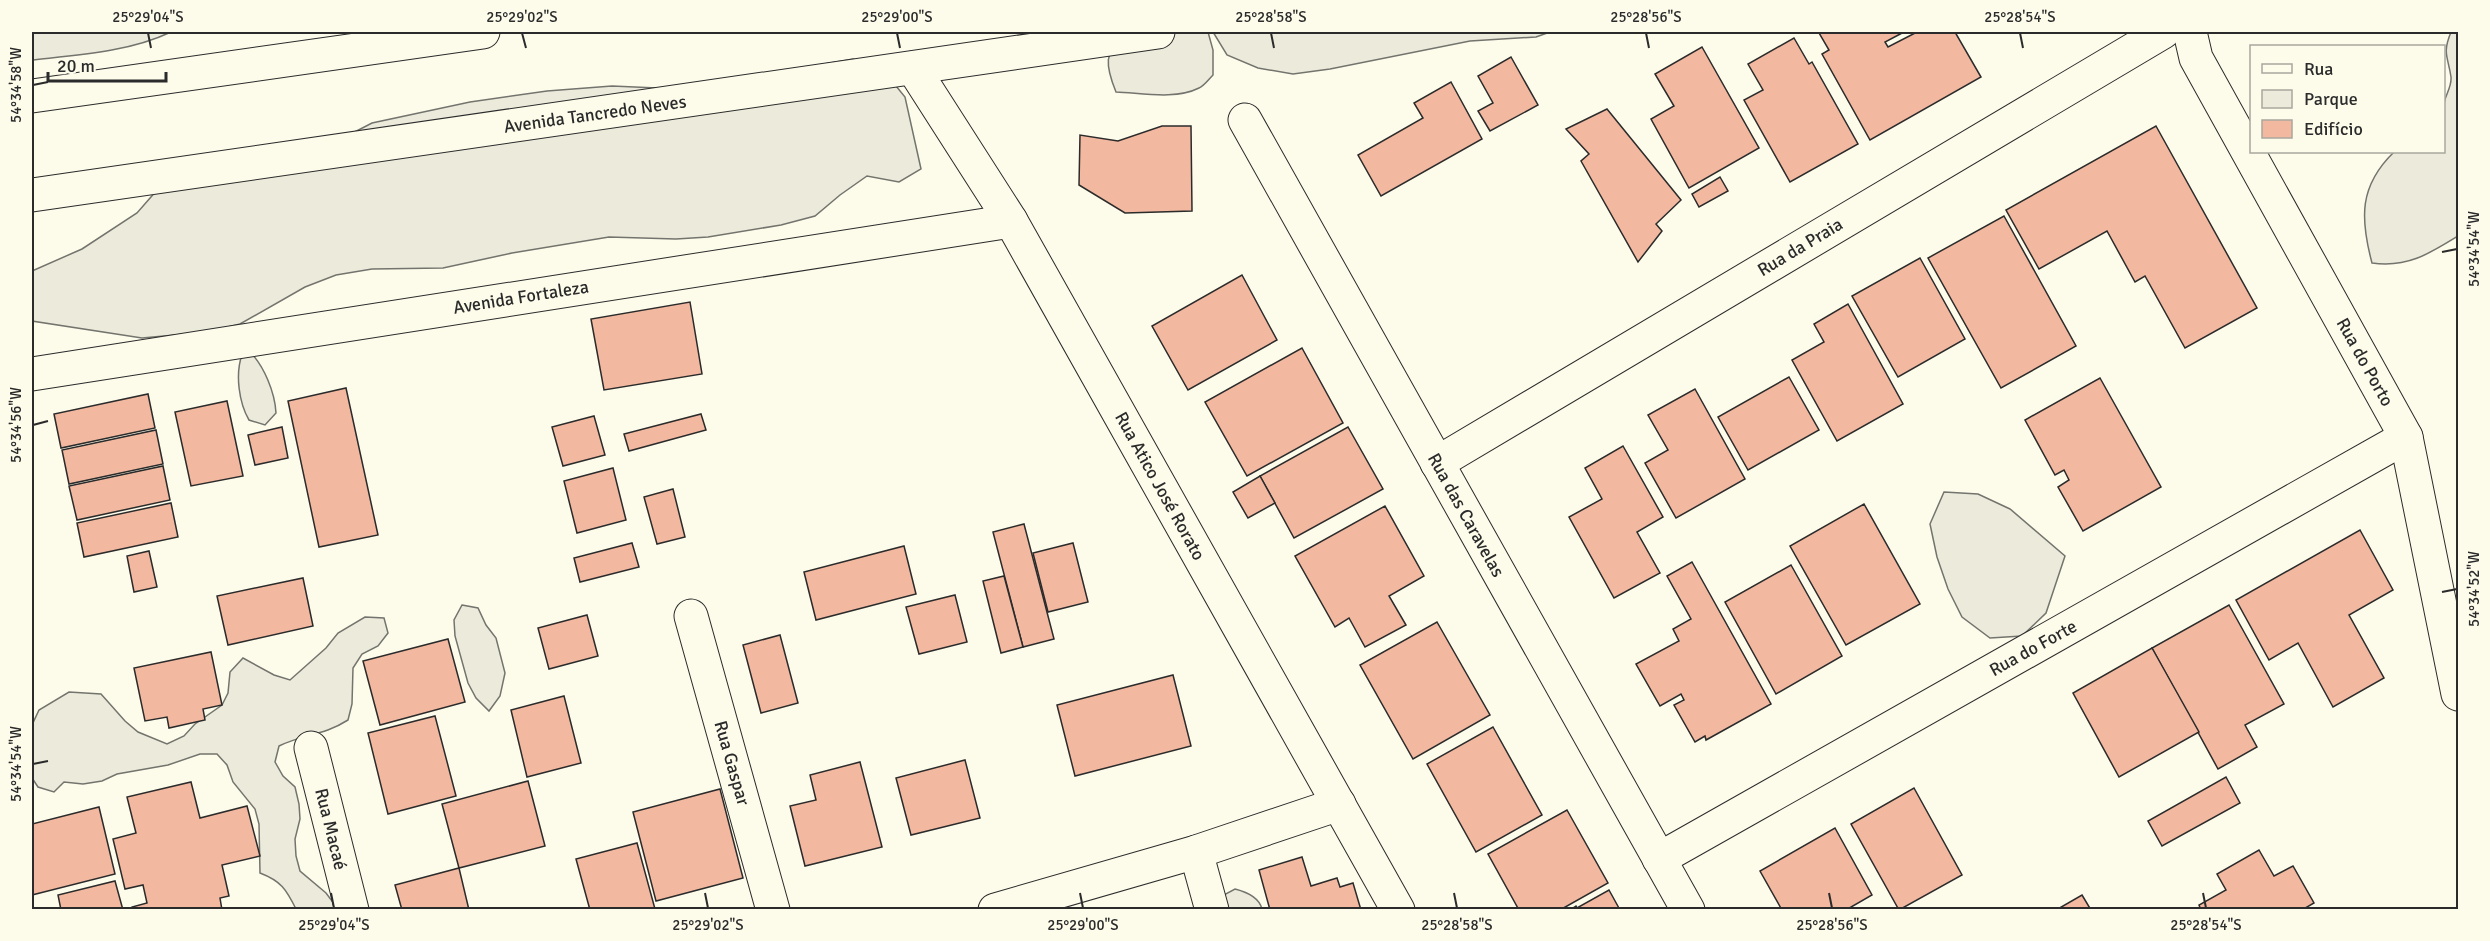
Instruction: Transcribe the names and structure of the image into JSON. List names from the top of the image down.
{
  "streets": {
    "street": [
      "Avenida Tancredo Neves",
      "Rua da Praia",
      "Avenida Fortaleza",
      "Rua do Porto",
      "Rua Atico José Rorato",
      "Rua das Caravelas",
      "Rua do Forte",
      "Rua Gaspar",
      "Rua Macaé"
    ]
  },
  "crossings": [
    ["Avenida Tancredo Neves", "Rua Atico José Rorato"],
    ["Rua da Praia", "Rua do Porto"],
    ["Rua da Praia", "Rua das Caravelas"],
    ["Avenida Fortaleza", "Rua Atico José Rorato"],
    ["Rua do Porto", "Rua do Forte"],
    ["Rua das Caravelas", "Rua do Forte"]
  ],
  "legend": ["Rua", "Parque", "Edifício"],
  "scale_bar": "20 m",
  "coordinates": [
    "25°29'04\"S",
    "25°29'02\"S",
    "25°29'00\"S",
    "25°28'58\"S",
    "25°28'56\"S",
    "25°28'54\"S",
    "54°34'58\"W",
    "54°34'54\"W",
    "54°34'56\"W",
    "54°34'52\"W"
  ]
}
